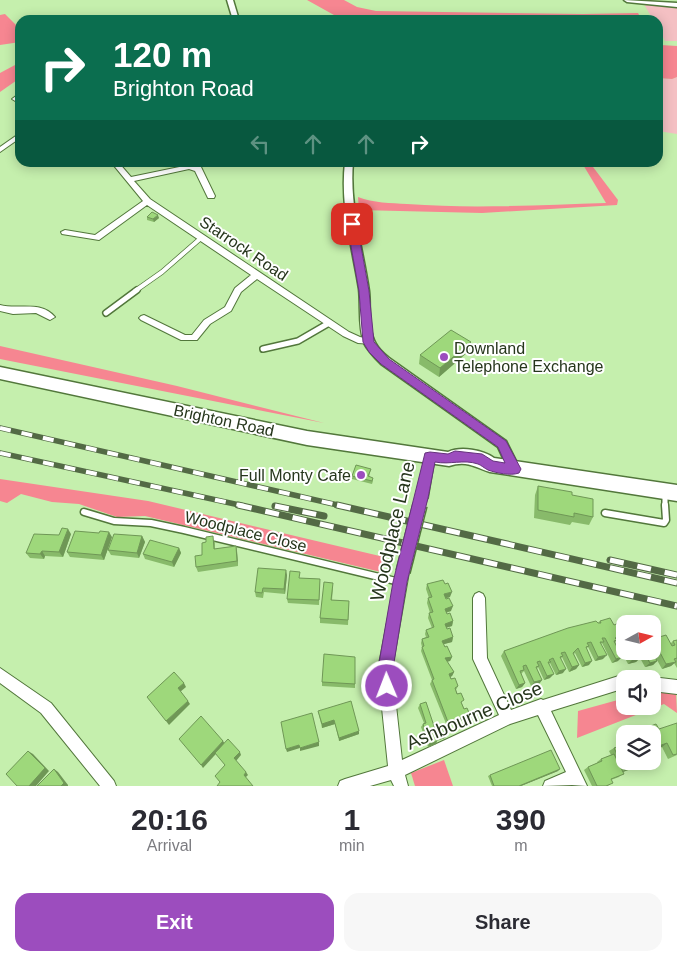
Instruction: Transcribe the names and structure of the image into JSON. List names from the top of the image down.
{
  "streets": {
    "highway": ["Brighton Road"],
    "street": ["Starrock Road", "Woodplace Lane", "Ashbourne Close"],
    "lane": ["Woodplace Close"]
  },
  "crossings": [
    ["Brighton Road", "Woodplace Lane"],
    ["Woodplace Close", "Woodplace Lane"],
    ["Woodplace Lane", "Ashbourne Close"]
  ],
  "places": ["Downland Telephone Exchange", "Full Monty Cafe"],
  "north": "right",
  "page": {
    "turn": ["120 m", "Brighton Road"],
    "eta": [
      "20:16",
      "Arrival",
      "1",
      "min",
      "390",
      "m"
    ],
    "buttons": ["Exit", "Share"]
  }
}
